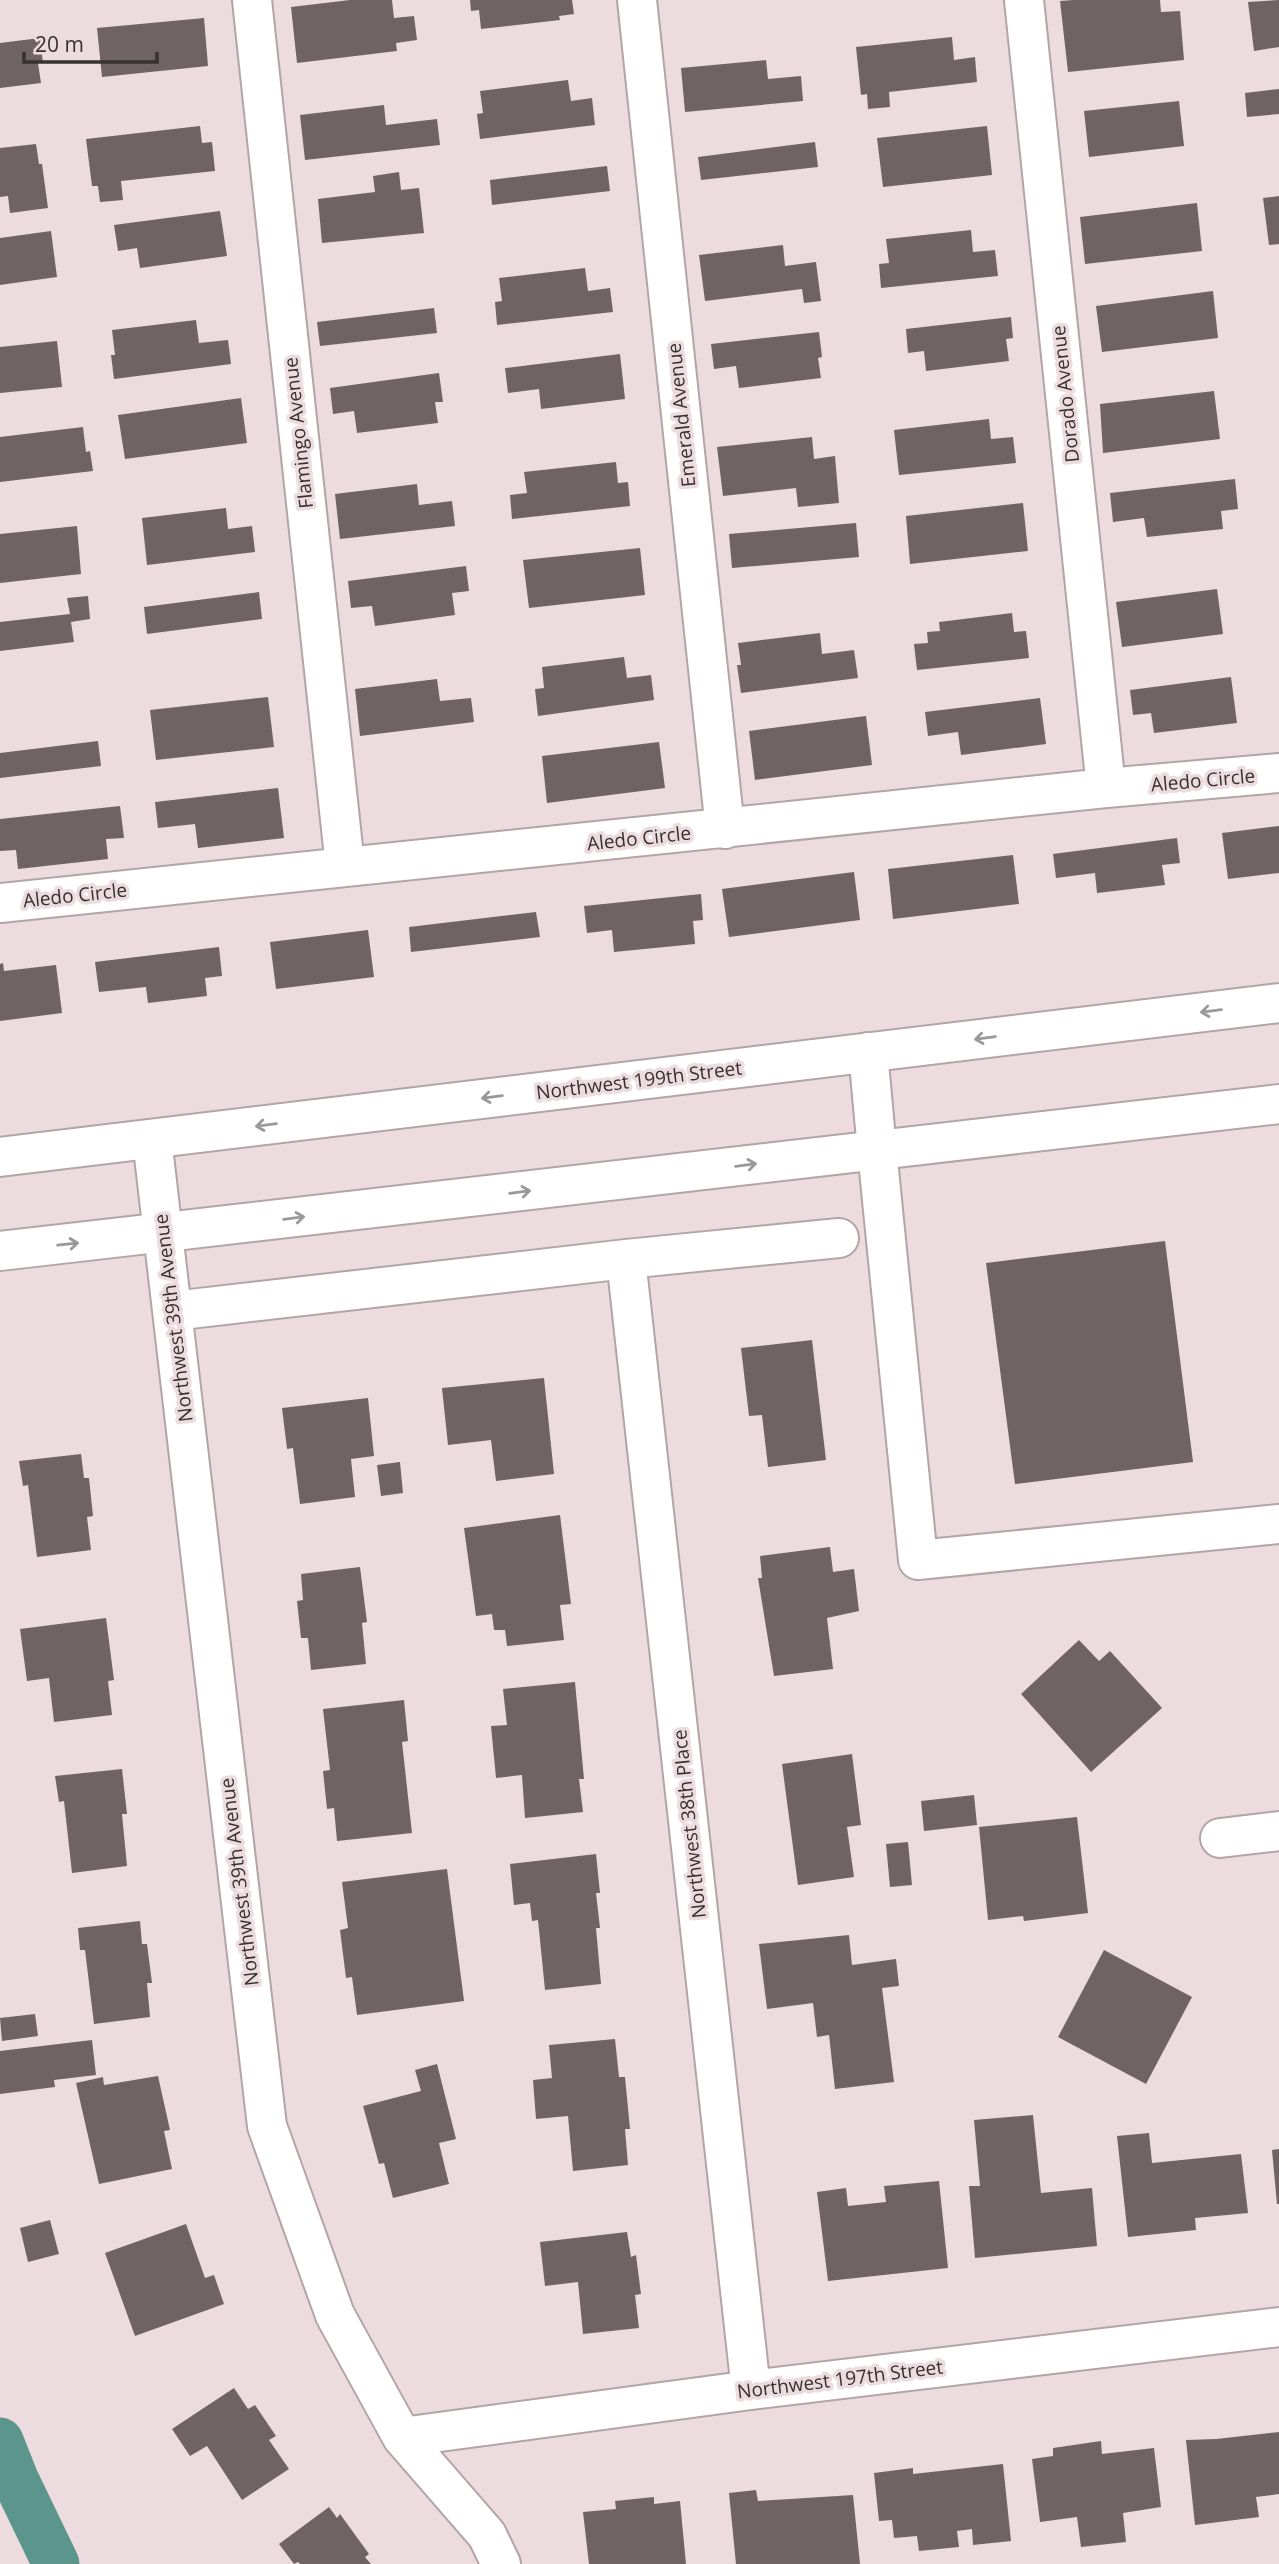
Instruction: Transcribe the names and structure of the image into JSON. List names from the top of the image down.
{
  "streets": {
    "street": [
      "Dorado Avenue",
      "Emerald Avenue",
      "Flamingo Avenue",
      "Aledo Circle",
      "Northwest 199th Street",
      "Northwest 39th Avenue",
      "Northwest 38th Place",
      "Northwest 197th Street"
    ]
  },
  "crossings": [
    ["Dorado Avenue", "Aledo Circle"],
    ["Emerald Avenue", "Aledo Circle"],
    ["Flamingo Avenue", "Aledo Circle"],
    ["Northwest 199th Street", "Northwest 39th Avenue"],
    ["Northwest 39th Avenue", "Northwest 197th Street"],
    ["Northwest 38th Place", "Northwest 197th Street"]
  ],
  "scale_bar": "20 m"
}
